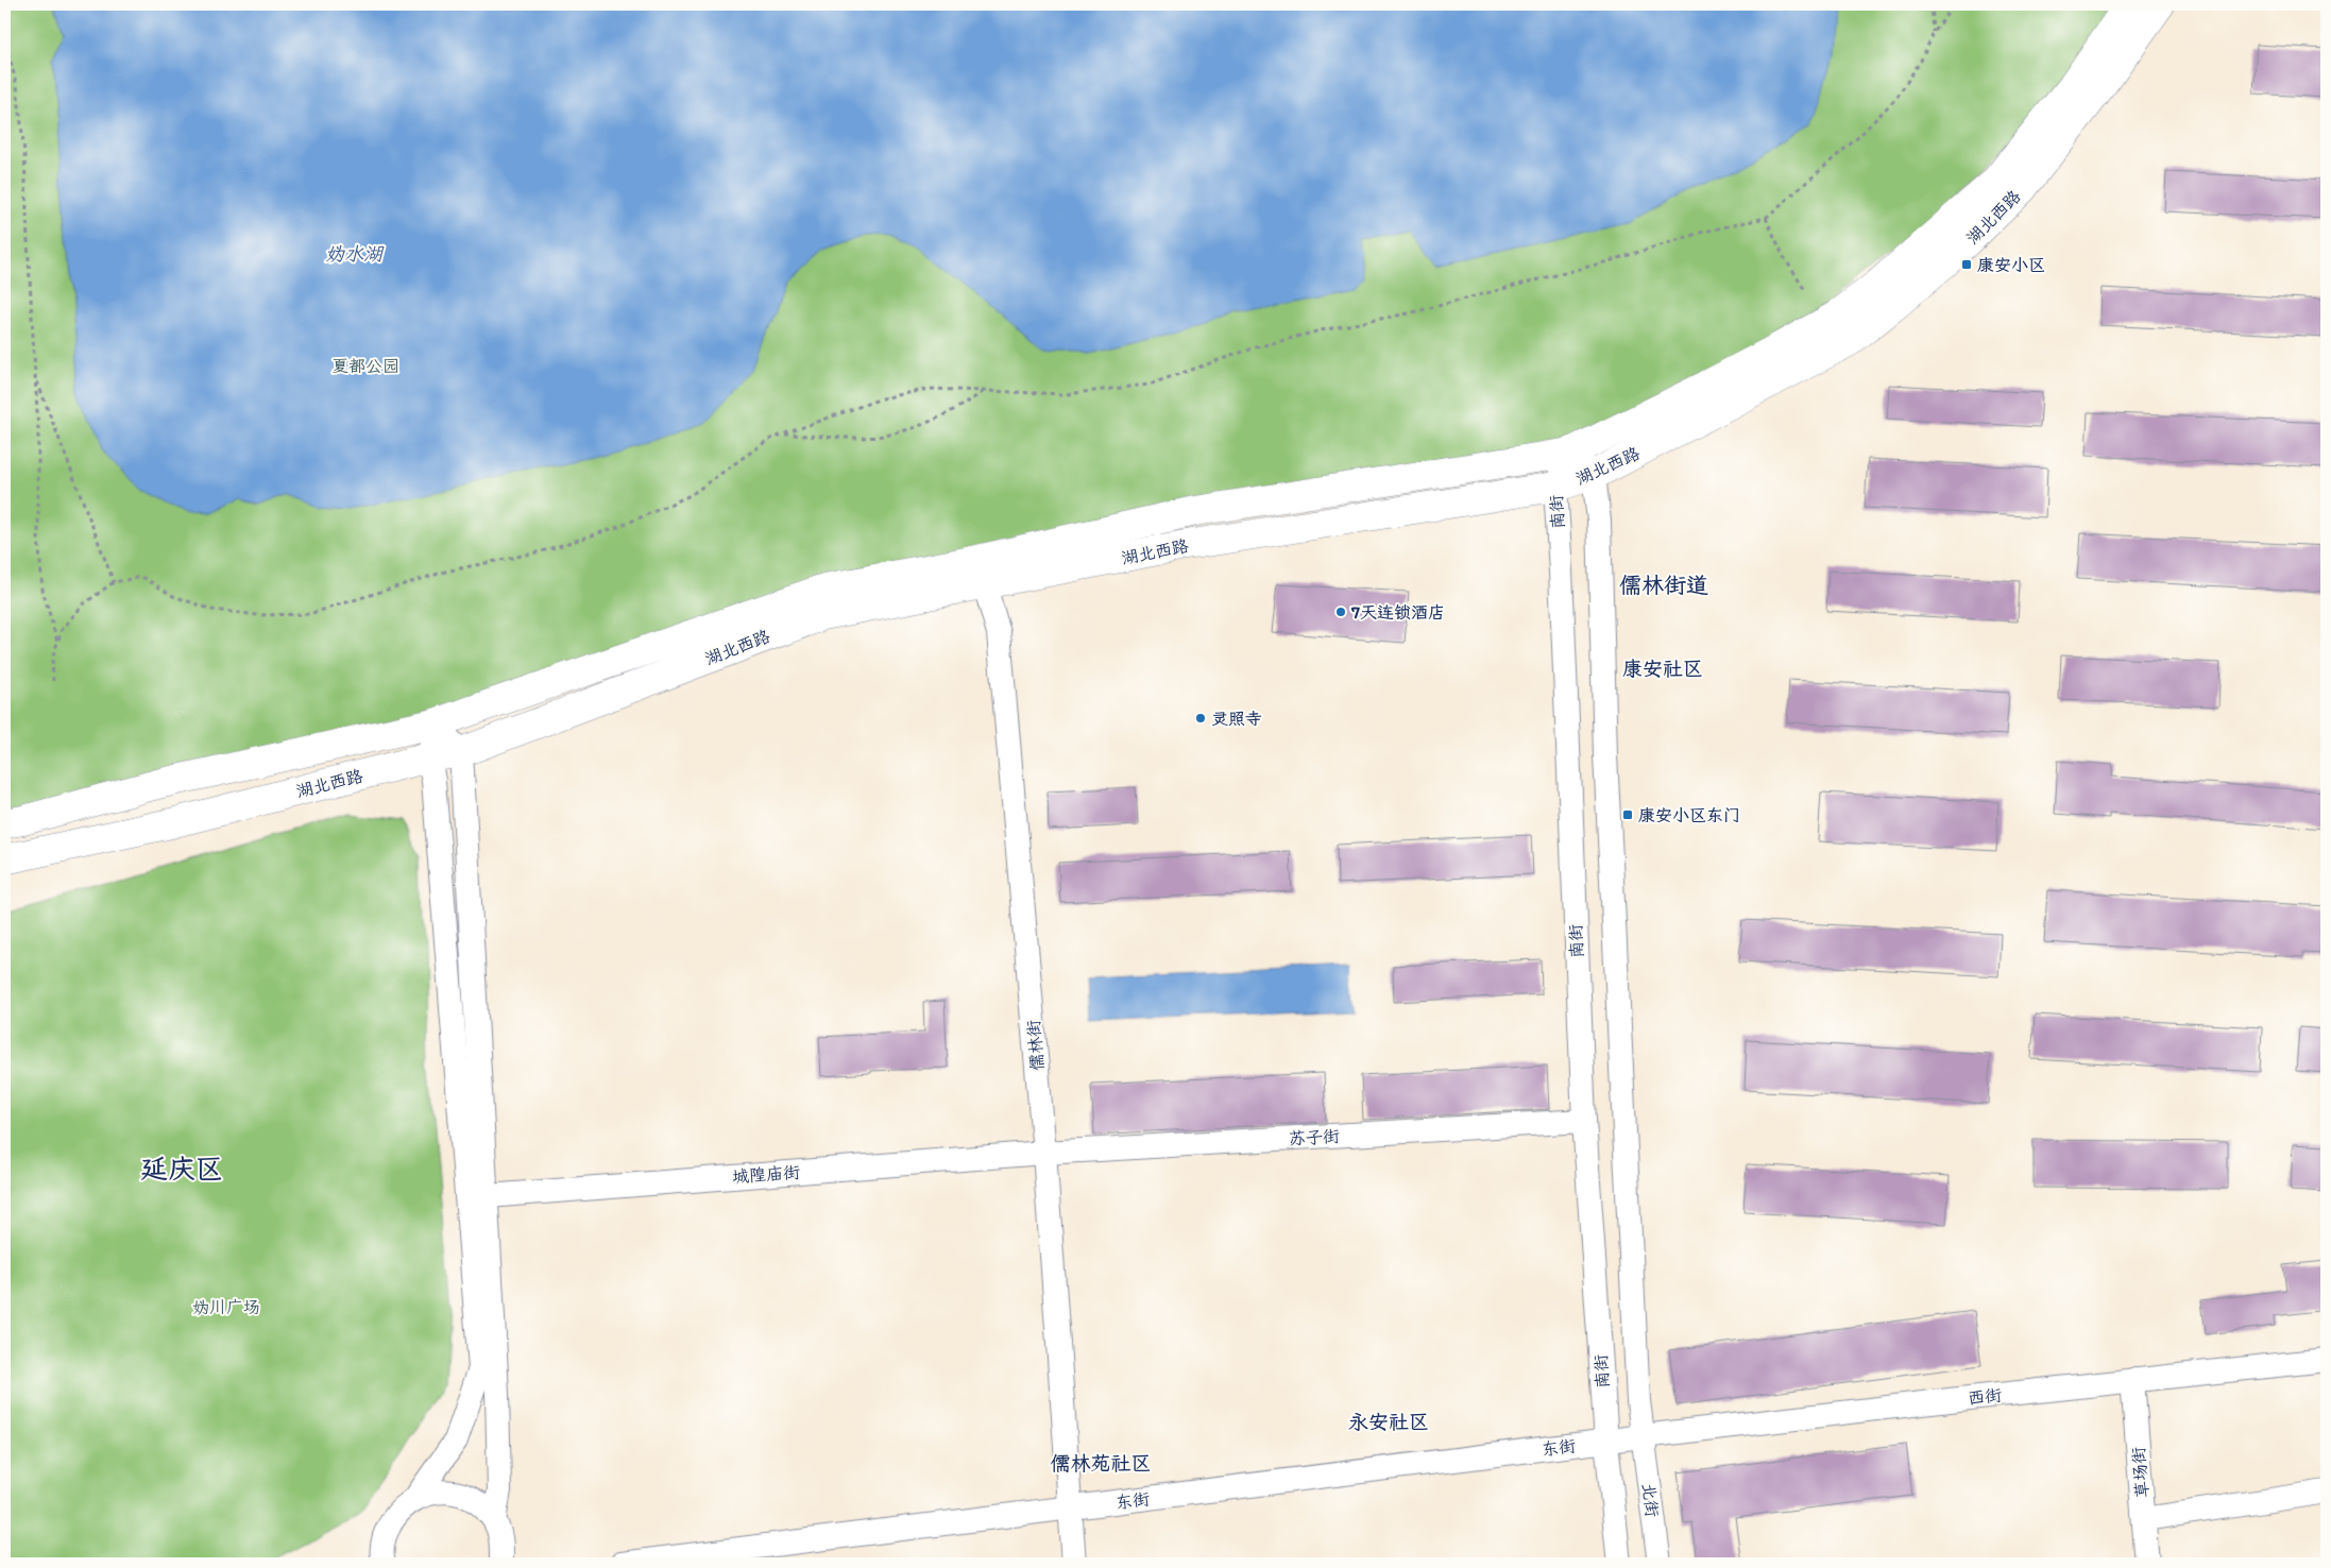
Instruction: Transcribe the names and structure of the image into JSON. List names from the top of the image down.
{
  "streets": {
    "main road": ["湖北西路"],
    "street": [
      "南街",
      "儒林街",
      "苏子街",
      "城隍庙街",
      "西街",
      "东街",
      "草场街",
      "北街"
    ]
  },
  "crossings": [
    ["湖北西路", "南街"],
    ["湖北西路", "儒林街"],
    ["南街", "苏子街"],
    ["南街", "西街"],
    ["南街", "东街"],
    ["南街", "北街"],
    ["儒林街", "苏子街"],
    ["儒林街", "城隍庙街"],
    ["儒林街", "东街"],
    ["苏子街", "城隍庙街"],
    ["西街", "东街"],
    ["西街", "草场街"],
    ["西街", "北街"],
    ["东街", "北街"]
  ],
  "districts": [
    "儒林街道",
    "康安社区",
    "延庆区",
    "永安社区",
    "儒林苑社区"
  ],
  "water": ["妫水湖"],
  "parks": ["夏都公园", "妫川广场"],
  "places": {
    "transit": ["康安小区", "康安小区东门"],
    "other": ["7天连锁酒店", "灵照寺"]
  }
}
